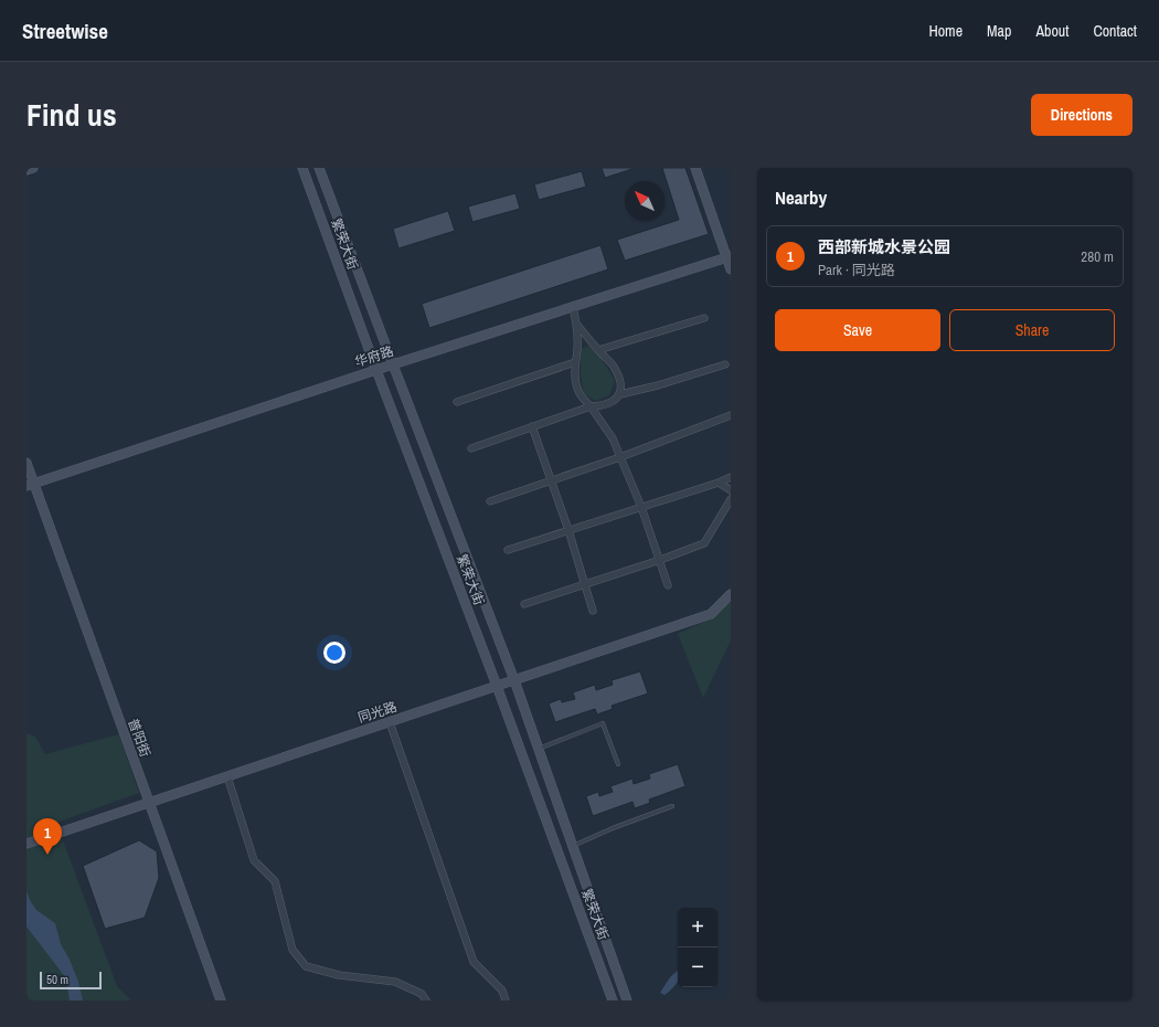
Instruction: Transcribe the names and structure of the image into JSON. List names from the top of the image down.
{
  "streets": {
    "street": [
      "繁荣大街",
      "华府路",
      "同光路",
      "普阳街"
    ]
  },
  "crossings": [
    ["繁荣大街", "华府路"],
    ["繁荣大街", "同光路"],
    ["华府路", "普阳街"],
    ["同光路", "普阳街"]
  ],
  "scale_bar": "50 m",
  "north": "top left",
  "page": {
    "header": "Streetwise",
    "nav": [
      "Home",
      "Map",
      "About",
      "Contact"
    ],
    "title": "Find us",
    "buttons": [
      "Directions",
      ["Save", "Share"]
    ],
    "heading": "Nearby",
    "list": [
      {
        "mark": "1",
        "name": "西部新城水景公园",
        "note": "Park · 同光路",
        "value": "280 m"
      }
    ],
    "pins": "1",
    "map_buttons": ["+", "−"],
    "scale": "50 m"
  }
}
